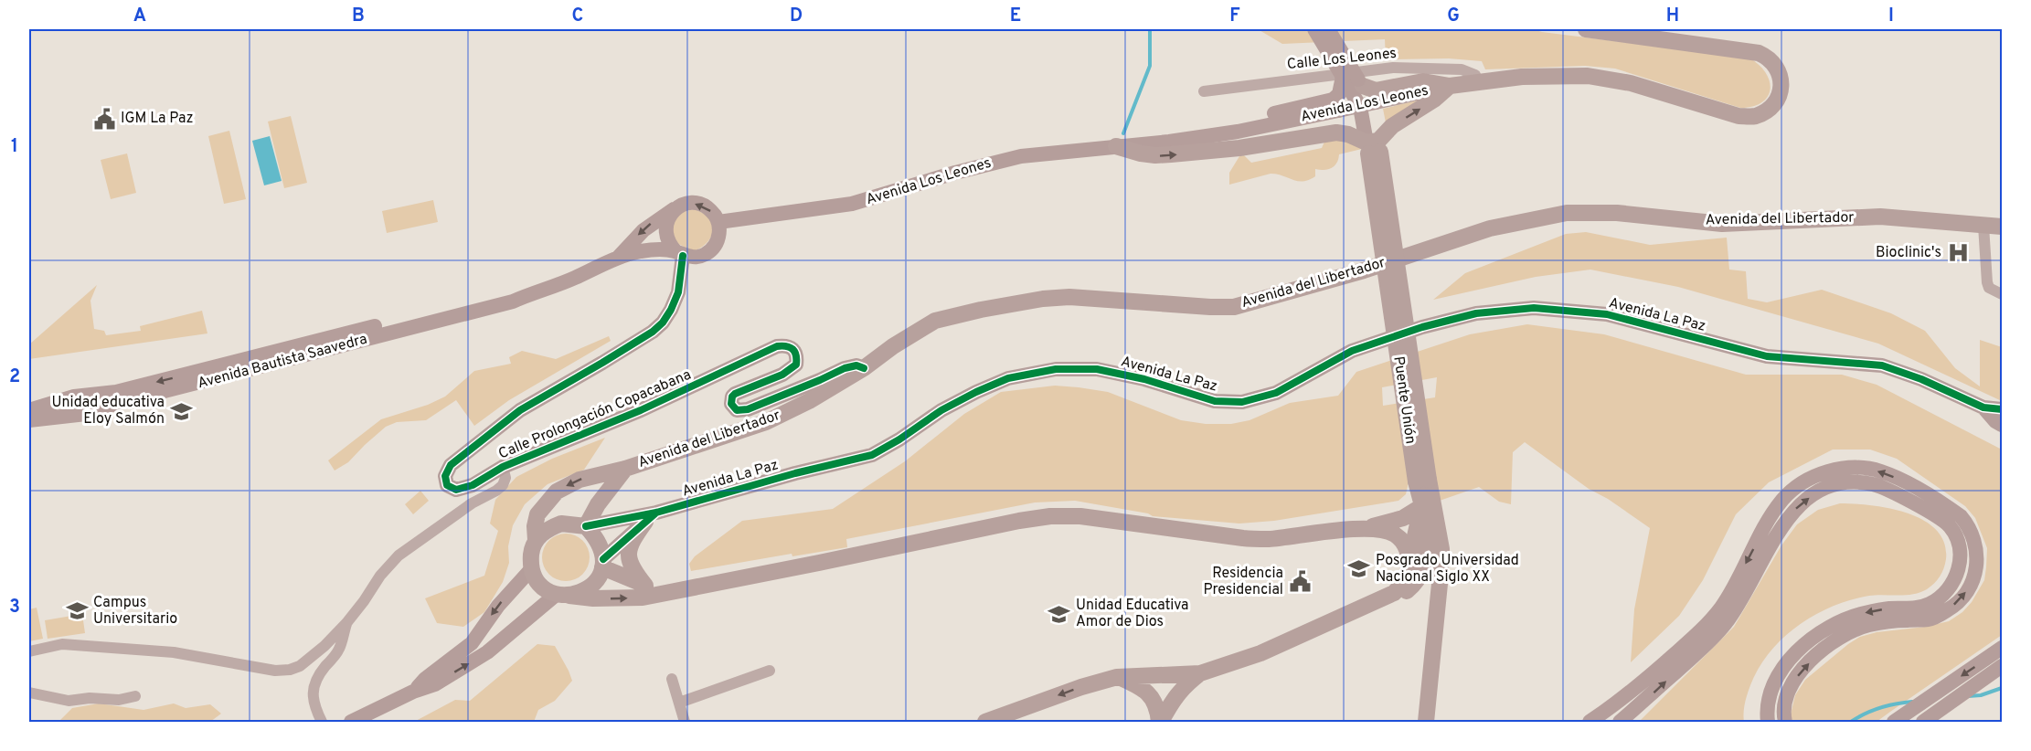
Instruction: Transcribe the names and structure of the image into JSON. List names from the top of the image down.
{
  "streets": {
    "main road": [
      "Avenida Los Leones",
      "Avenida del Libertador",
      "Avenida La Paz",
      "Avenida Bautista Saavedra",
      "Puente Unión",
      "Calle Prolongación Copacabana"
    ],
    "street": ["Calle Los Leones"]
  },
  "crossings": [
    ["Calle Los Leones", "Avenida Los Leones"],
    ["Avenida Los Leones", "Avenida Bautista Saavedra"],
    ["Avenida Los Leones", "Calle Prolongación Copacabana"],
    ["Avenida del Libertador", "Avenida La Paz"],
    ["Avenida del Libertador", "Calle Prolongación Copacabana"],
    ["Avenida Bautista Saavedra", "Calle Prolongación Copacabana"]
  ],
  "places": {
    "public building": ["IGM La Paz", "Residencia Presidencial"],
    "hospital": ["Bioclinic's"],
    "school or university": [
      "Unidad educativa Eloy Salmón",
      "Posgrado Universidad Nacional Siglo XX",
      "Campus Universitario",
      "Unidad Educativa Amor de Dios"
    ]
  },
  "grid": {
    "columns": [
      "A",
      "B",
      "C",
      "D",
      "E",
      "F",
      "G",
      "H",
      "I"
    ],
    "rows": ["1", "2", "3"]
  }
}
